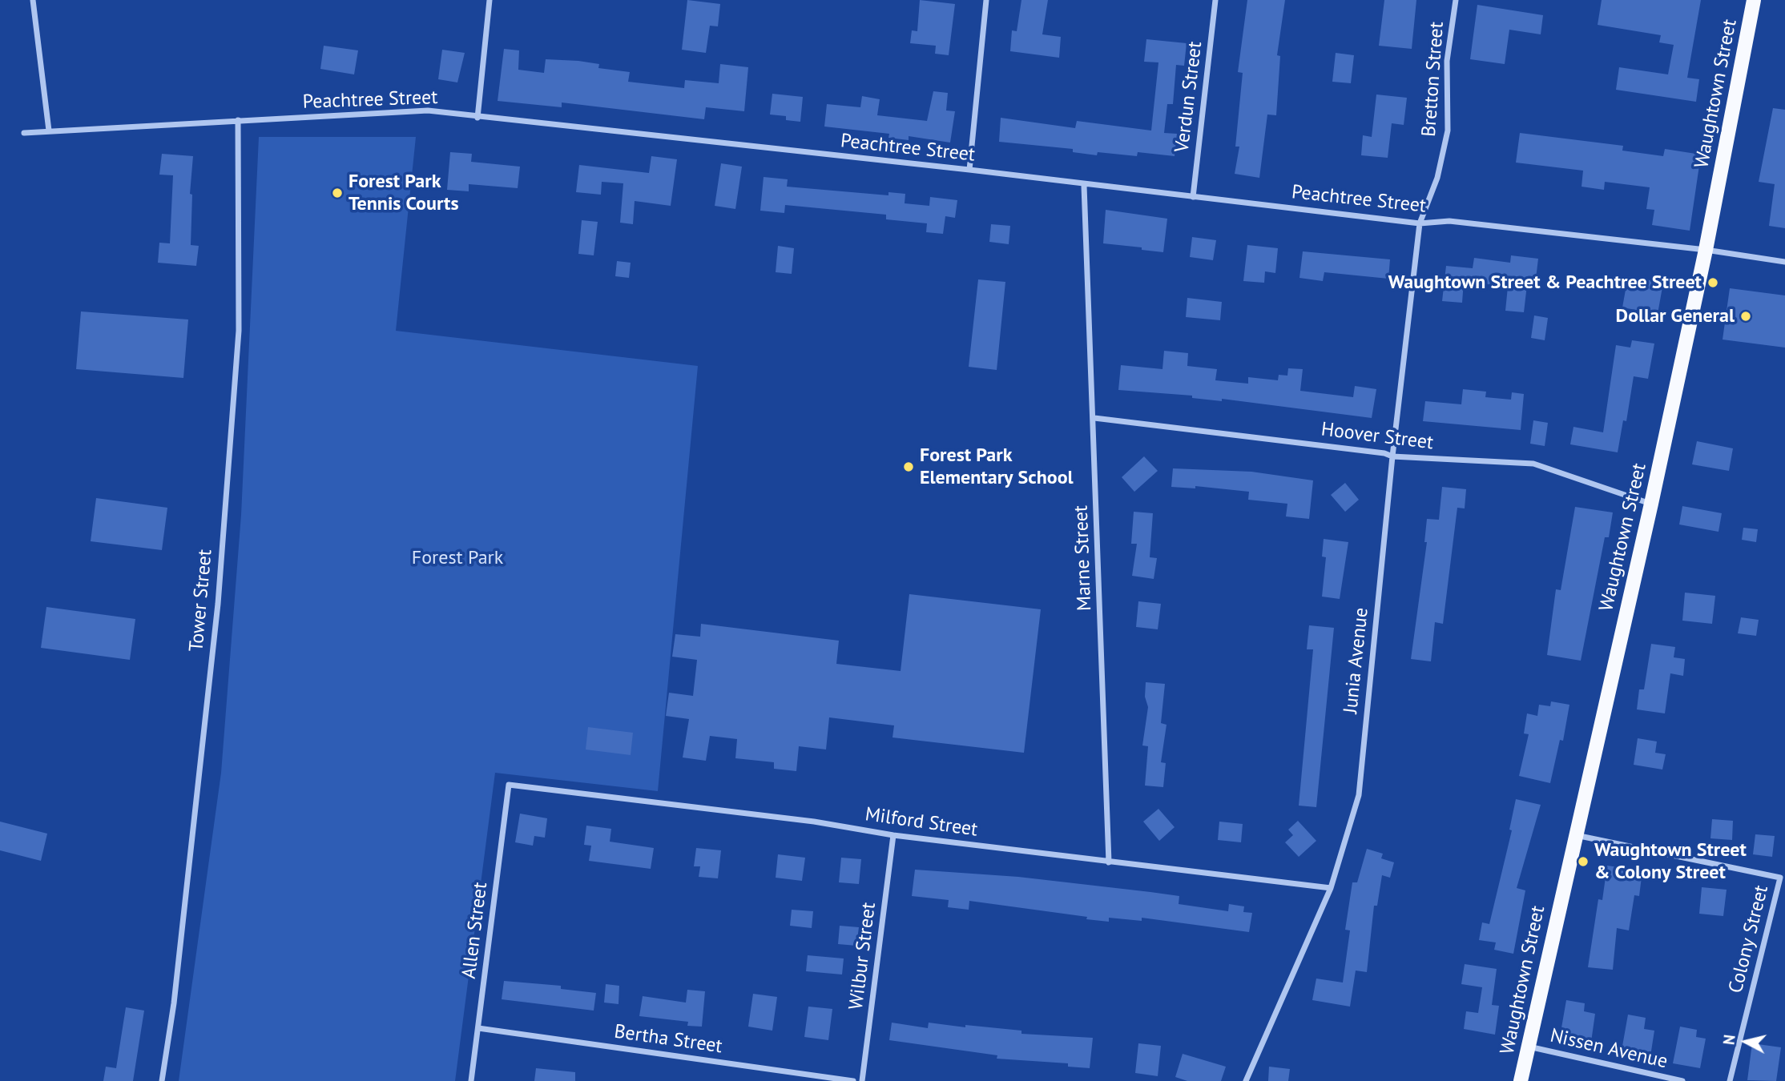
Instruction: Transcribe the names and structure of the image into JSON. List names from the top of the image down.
{
  "streets": {
    "main road": ["Waughtown Street"],
    "street": [
      "Bretton Street",
      "Verdun Street",
      "Peachtree Street",
      "Hoover Street",
      "Marne Street",
      "Tower Street",
      "Junia Avenue",
      "Milford Street",
      "Allen Street",
      "Colony Street",
      "Wilbur Street",
      "Bertha Street",
      "Nissen Avenue"
    ]
  },
  "crossings": [
    ["Bretton Street", "Peachtree Street"],
    ["Bretton Street", "Junia Avenue"],
    ["Waughtown Street", "Peachtree Street"],
    ["Waughtown Street", "Hoover Street"],
    ["Waughtown Street", "Colony Street"],
    ["Waughtown Street", "Nissen Avenue"],
    ["Verdun Street", "Peachtree Street"],
    ["Peachtree Street", "Marne Street"],
    ["Peachtree Street", "Tower Street"],
    ["Peachtree Street", "Junia Avenue"],
    ["Hoover Street", "Marne Street"],
    ["Hoover Street", "Junia Avenue"],
    ["Marne Street", "Milford Street"],
    ["Junia Avenue", "Milford Street"],
    ["Milford Street", "Allen Street"],
    ["Milford Street", "Wilbur Street"],
    ["Allen Street", "Bertha Street"]
  ],
  "parks": ["Forest Park"],
  "places": [
    "Forest Park Tennis Courts",
    "Waughtown Street & Peachtree Street",
    "Dollar General",
    "Forest Park Elementary School",
    "Waughtown Street & Colony Street"
  ],
  "north": "left"
}
